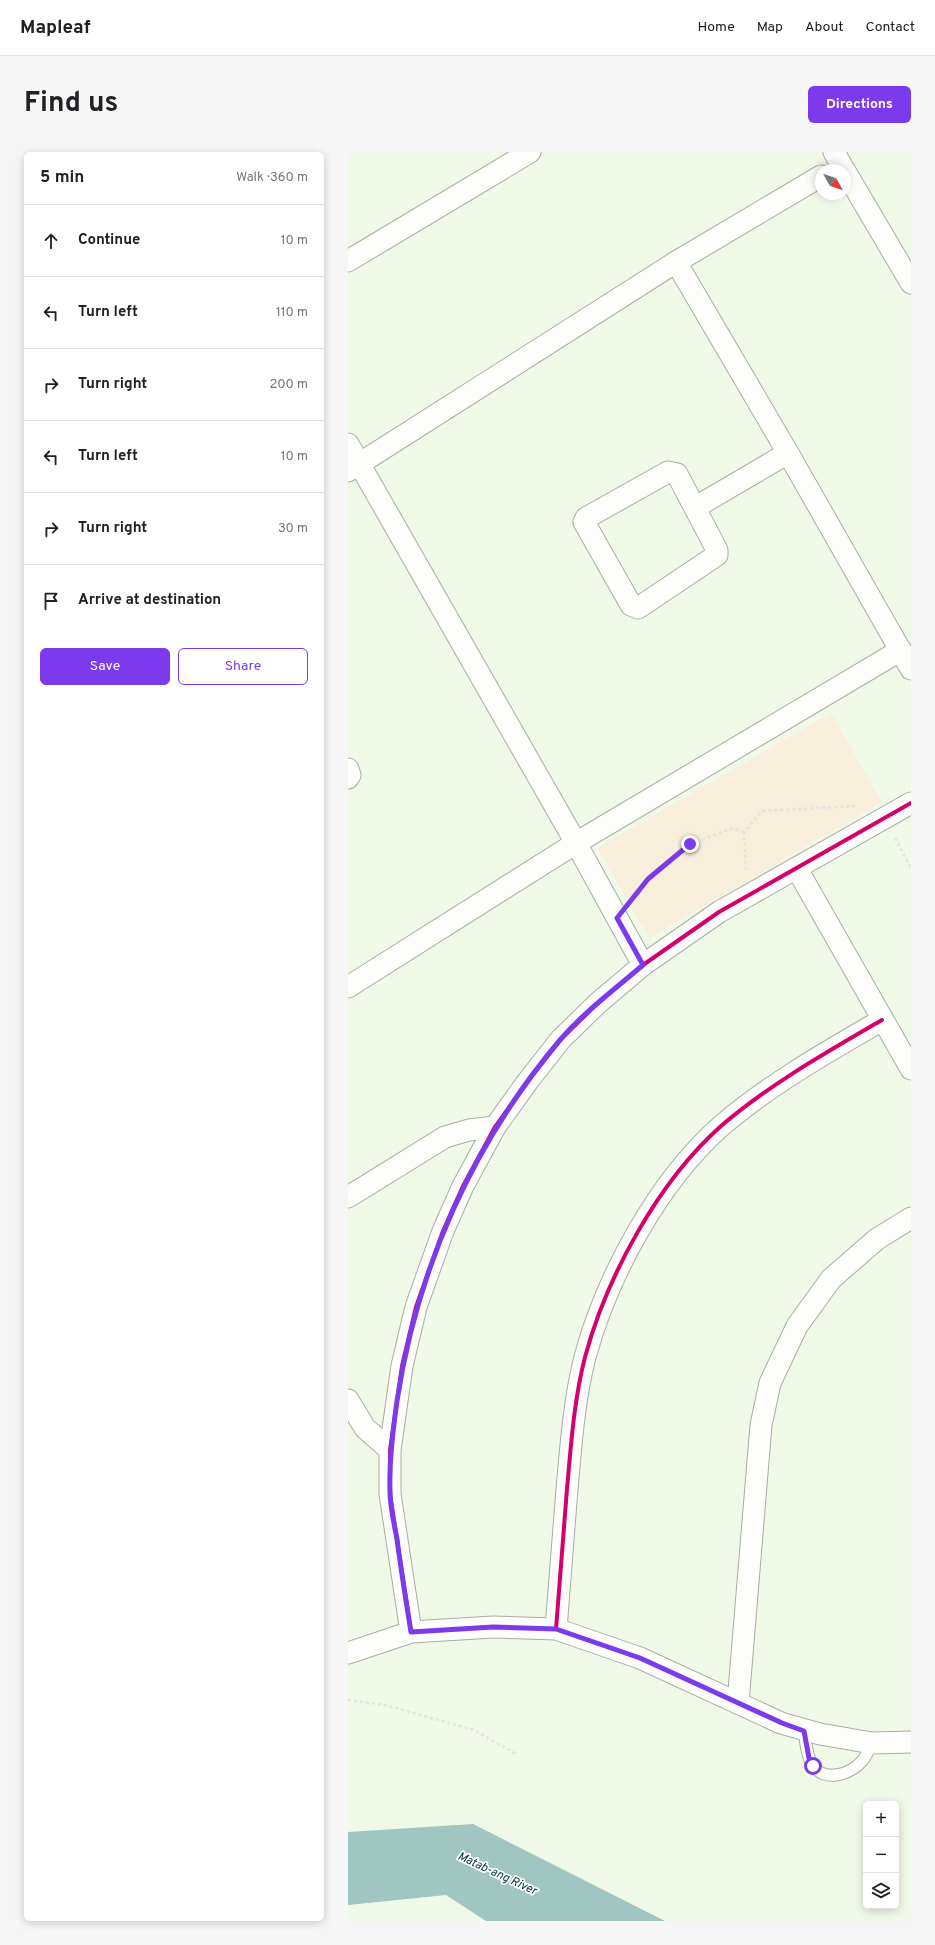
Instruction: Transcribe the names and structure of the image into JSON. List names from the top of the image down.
{
  "water": ["Matab-ang River"],
  "north": "bottom right",
  "page": {
    "header": "Mapleaf",
    "nav": [
      "Home",
      "Map",
      "About",
      "Contact"
    ],
    "title": "Find us",
    "buttons": [
      "Directions",
      ["Save", "Share"]
    ],
    "heading": ["5 min", "Walk · 360 m"],
    "list": [
      ["Continue", "10 m"],
      ["Turn left", "110 m"],
      ["Turn right", "200 m"],
      ["Turn left", "10 m"],
      ["Turn right", "30 m"],
      "Arrive at destination"
    ],
    "map_buttons": ["+", "−"]
  }
}
